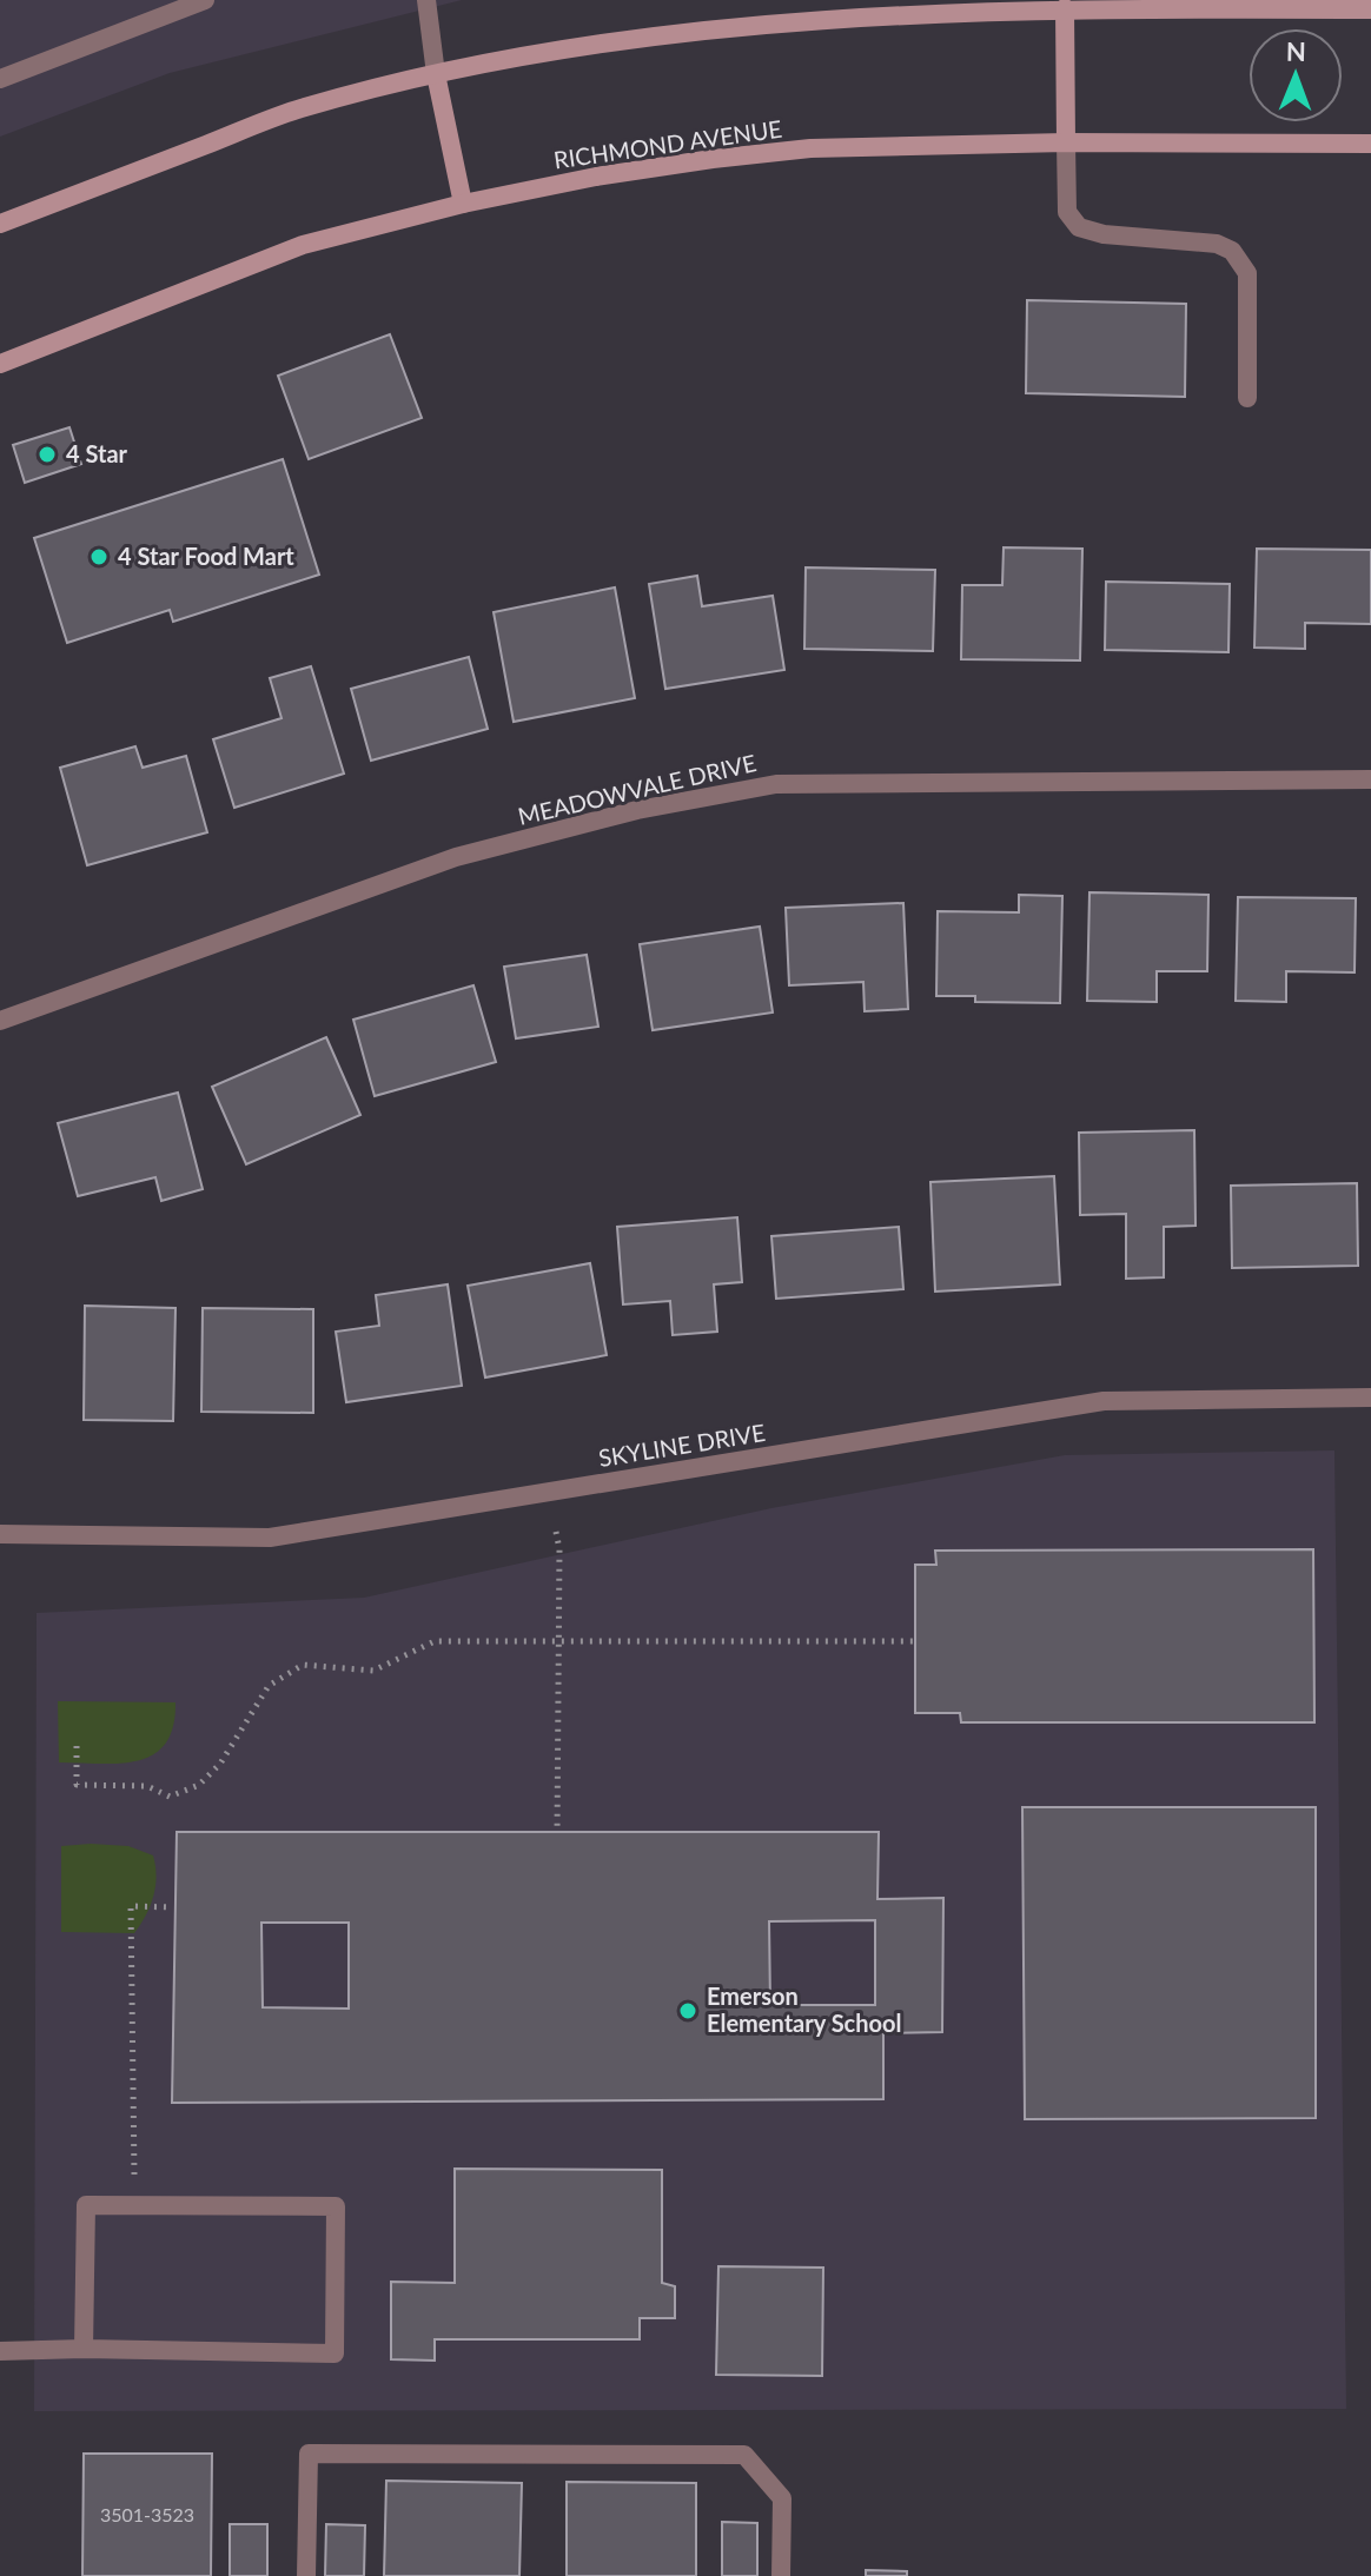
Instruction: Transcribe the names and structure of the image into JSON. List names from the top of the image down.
{
  "streets": {
    "main road": ["RICHMOND AVENUE"],
    "street": ["MEADOWVALE DRIVE", "SKYLINE DRIVE"]
  },
  "places": ["4 Star", "4 Star Food Mart", "Emerson Elementary School"],
  "house_numbers": ["3501-3523"],
  "north": "top"
}
